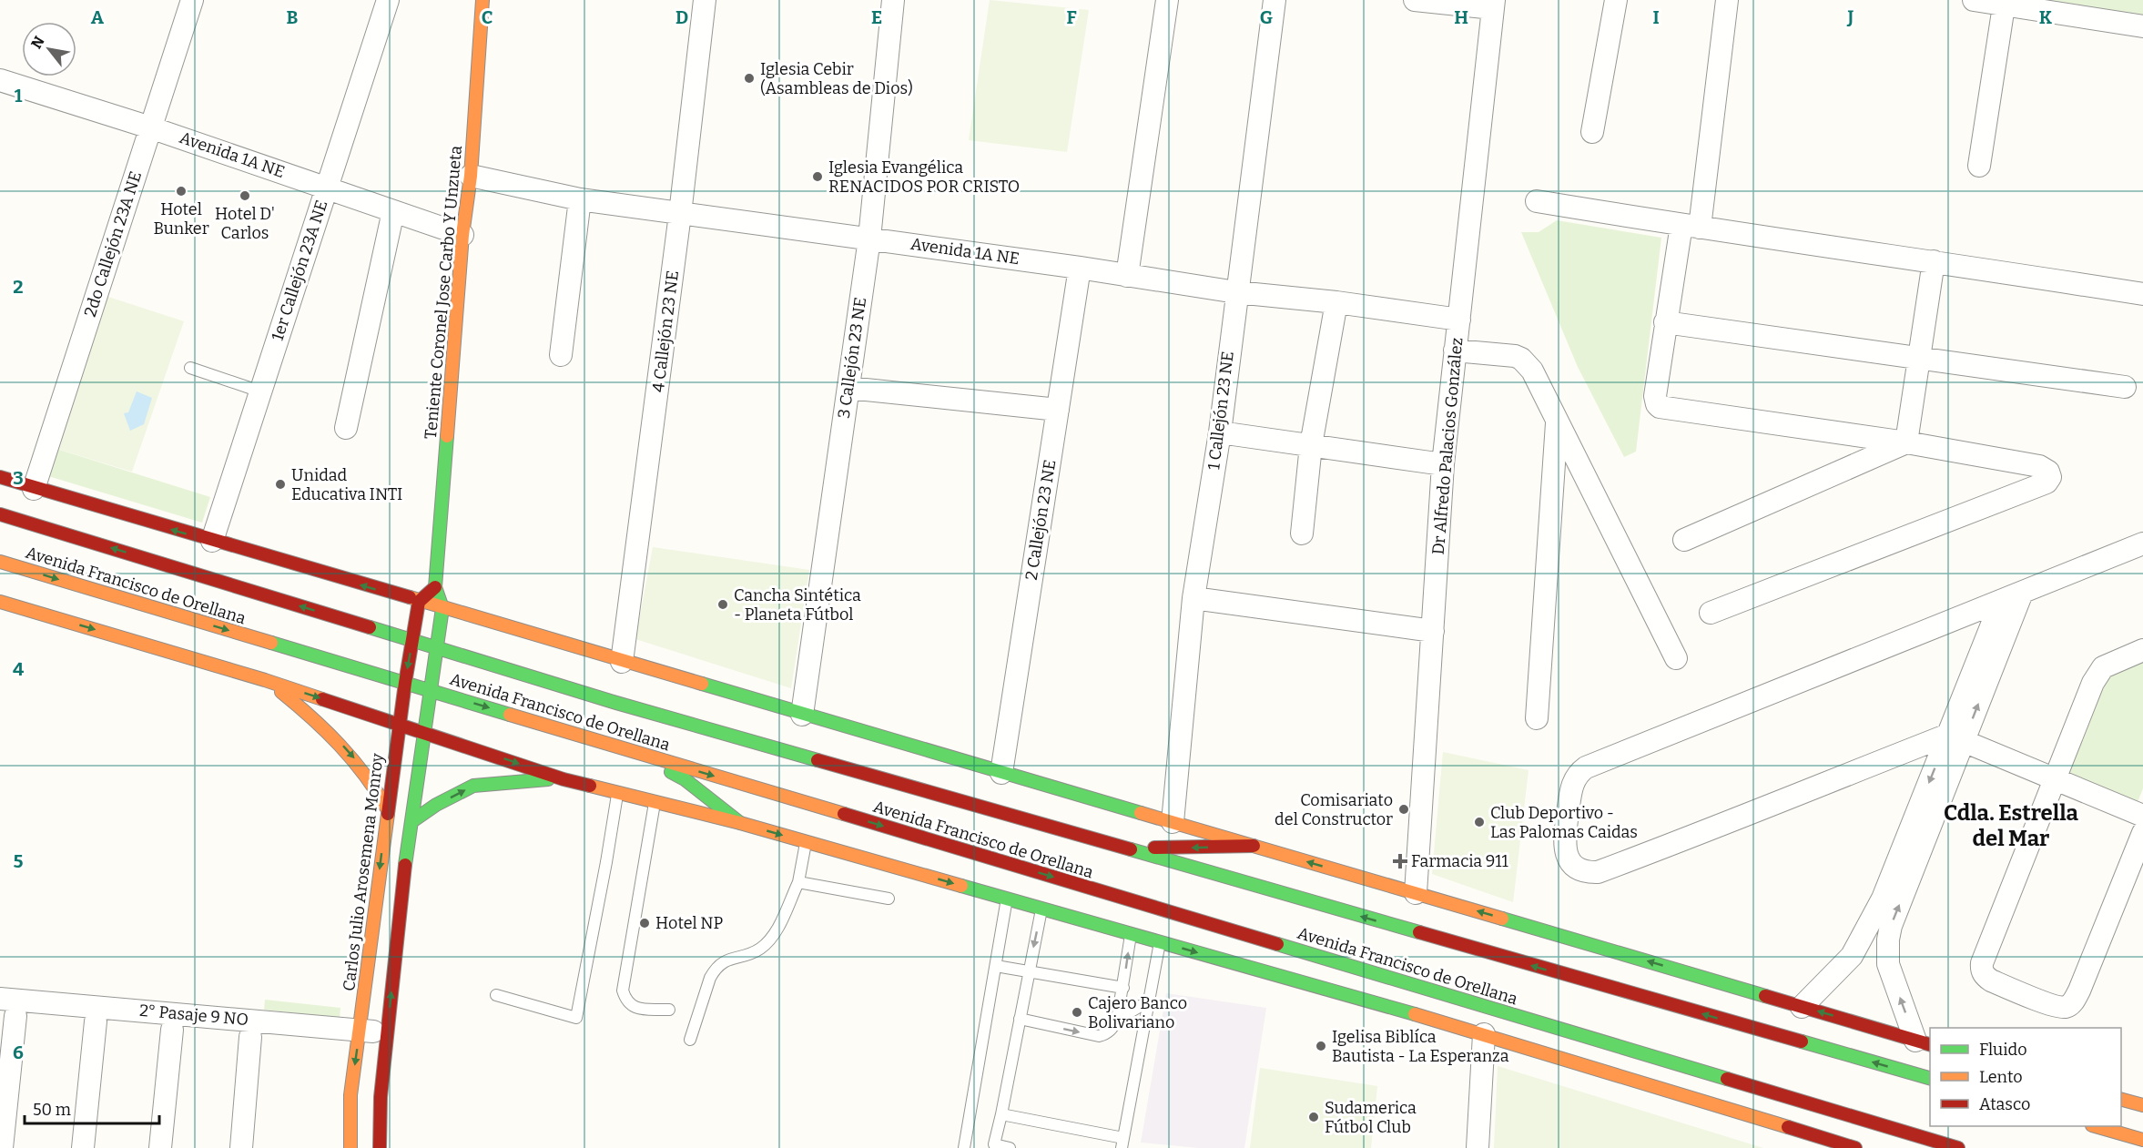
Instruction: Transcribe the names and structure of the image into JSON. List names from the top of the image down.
{
  "streets": {
    "main road": ["Teniente Coronel Jose Carbo Y Unzueta", "Avenida Francisco de Orellana", "Carlos Julio Arosemena Monroy"],
    "street": [
      "Avenida 1A NE",
      "2do Callejón 23A NE",
      "1er Callejón 23A NE",
      "4 Callejón 23 NE",
      "3 Callejón 23 NE",
      "1 Callejón 23 NE",
      "Dr Alfredo Palacios González",
      "2 Callejón 23 NE",
      "2° Pasaje 9 NO"
    ]
  },
  "crossings": [
    ["Avenida 1A NE", "2do Callejón 23A NE"],
    ["Avenida 1A NE", "1er Callejón 23A NE"],
    ["Avenida 1A NE", "Teniente Coronel Jose Carbo Y Unzueta"],
    ["Avenida 1A NE", "4 Callejón 23 NE"],
    ["Avenida 1A NE", "3 Callejón 23 NE"],
    ["Avenida 1A NE", "1 Callejón 23 NE"],
    ["Avenida 1A NE", "Dr Alfredo Palacios González"],
    ["Avenida 1A NE", "2 Callejón 23 NE"],
    ["Avenida Francisco de Orellana", "Carlos Julio Arosemena Monroy"],
    ["Carlos Julio Arosemena Monroy", "2° Pasaje 9 NO"]
  ],
  "districts": ["Cdla. Estrella del Mar"],
  "places": {
    "other": [
      "Iglesia Cebir (Asambleas de Dios)",
      "Iglesia Evangélica RENACIDOS POR CRISTO",
      "Hotel Bunker",
      "Hotel D' Carlos",
      "Unidad Educativa INTI",
      "Cancha Sintética - Planeta Fútbol",
      "Comisariato del Constructor",
      "Club Deportivo - Las Palomas Caidas",
      "Hotel NP",
      "Cajero Banco Bolivariano",
      "Igelisa Biblíca Bautista - La Esperanza",
      "Sudamerica Fútbol Club"
    ],
    "health": ["Farmacia 911"]
  },
  "legend": ["Fluido", "Lento", "Atasco"],
  "scale_bar": "50 m",
  "north": "top left",
  "grid": {
    "columns": [
      "A",
      "B",
      "C",
      "D",
      "E",
      "F",
      "G",
      "H",
      "I",
      "J",
      "K"
    ],
    "rows": [
      "1",
      "2",
      "3",
      "4",
      "5",
      "6"
    ]
  }
}
